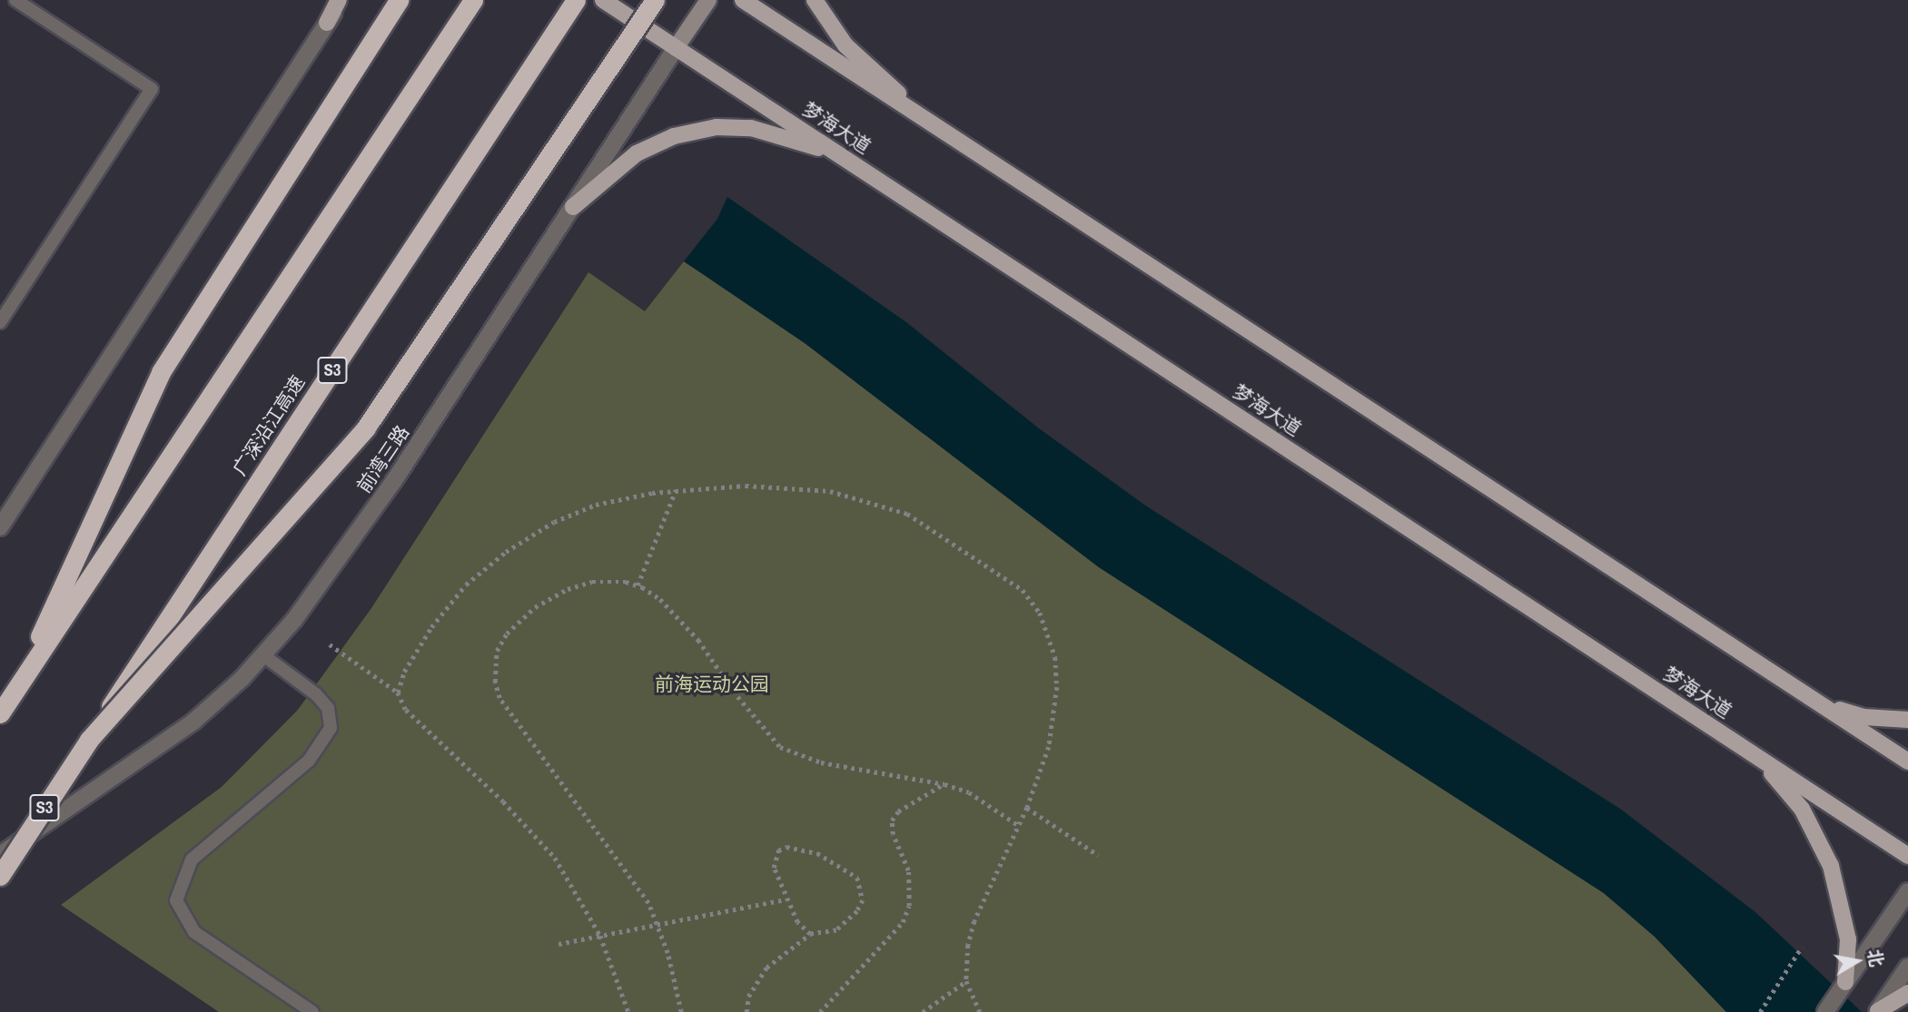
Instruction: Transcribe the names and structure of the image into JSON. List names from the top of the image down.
{
  "streets": {
    "highway": ["S3", "广深沿江高速"],
    "main road": ["梦海大道", "前湾三路"]
  },
  "crossings": [
    ["梦海大道", "前湾三路"]
  ],
  "parks": ["前海运动公园"],
  "north": "right"
}
